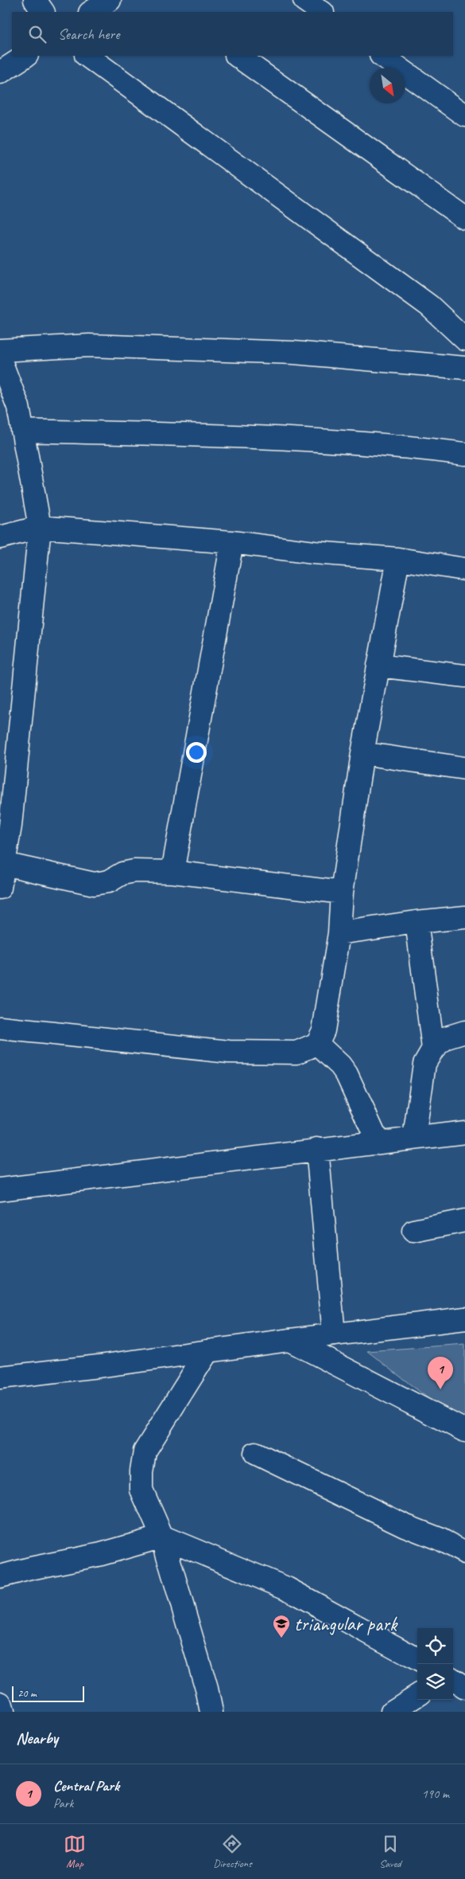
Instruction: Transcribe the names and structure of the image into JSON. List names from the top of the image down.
{
  "places": {
    "school or university": ["triangular park"]
  },
  "scale_bar": "20 m",
  "north": "bottom right",
  "page": {
    "search": "Search here",
    "pins": "1",
    "scale": "20 m",
    "heading": "Nearby",
    "list": [
      {
        "mark": "1",
        "name": "Central Park",
        "note": "Park",
        "value": "190 m"
      }
    ],
    "nav": ["Map", "Directions", "Saved"]
  }
}
